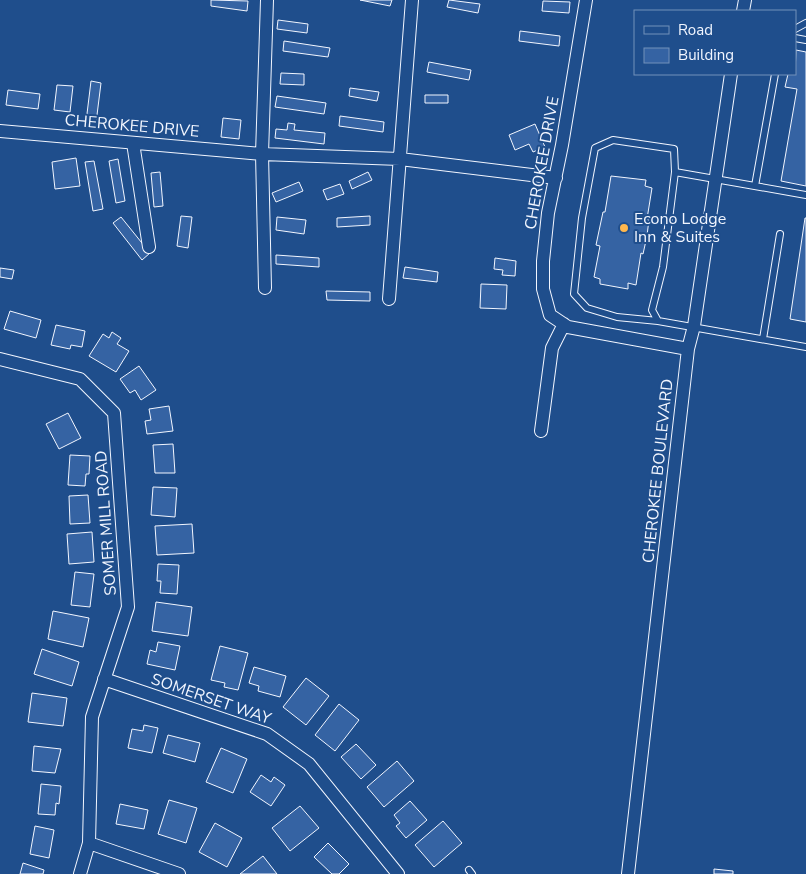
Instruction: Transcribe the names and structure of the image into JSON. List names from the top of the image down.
{
  "streets": {
    "street": [
      "CHEROKEE DRIVE",
      "CHEROKEE BOULEVARD",
      "SOMER MILL ROAD",
      "SOMERSET WAY"
    ]
  },
  "crossings": [
    ["SOMER MILL ROAD", "SOMERSET WAY"]
  ],
  "places": ["Econo Lodge Inn & Suites"],
  "legend": ["Road", "Building"]
}
